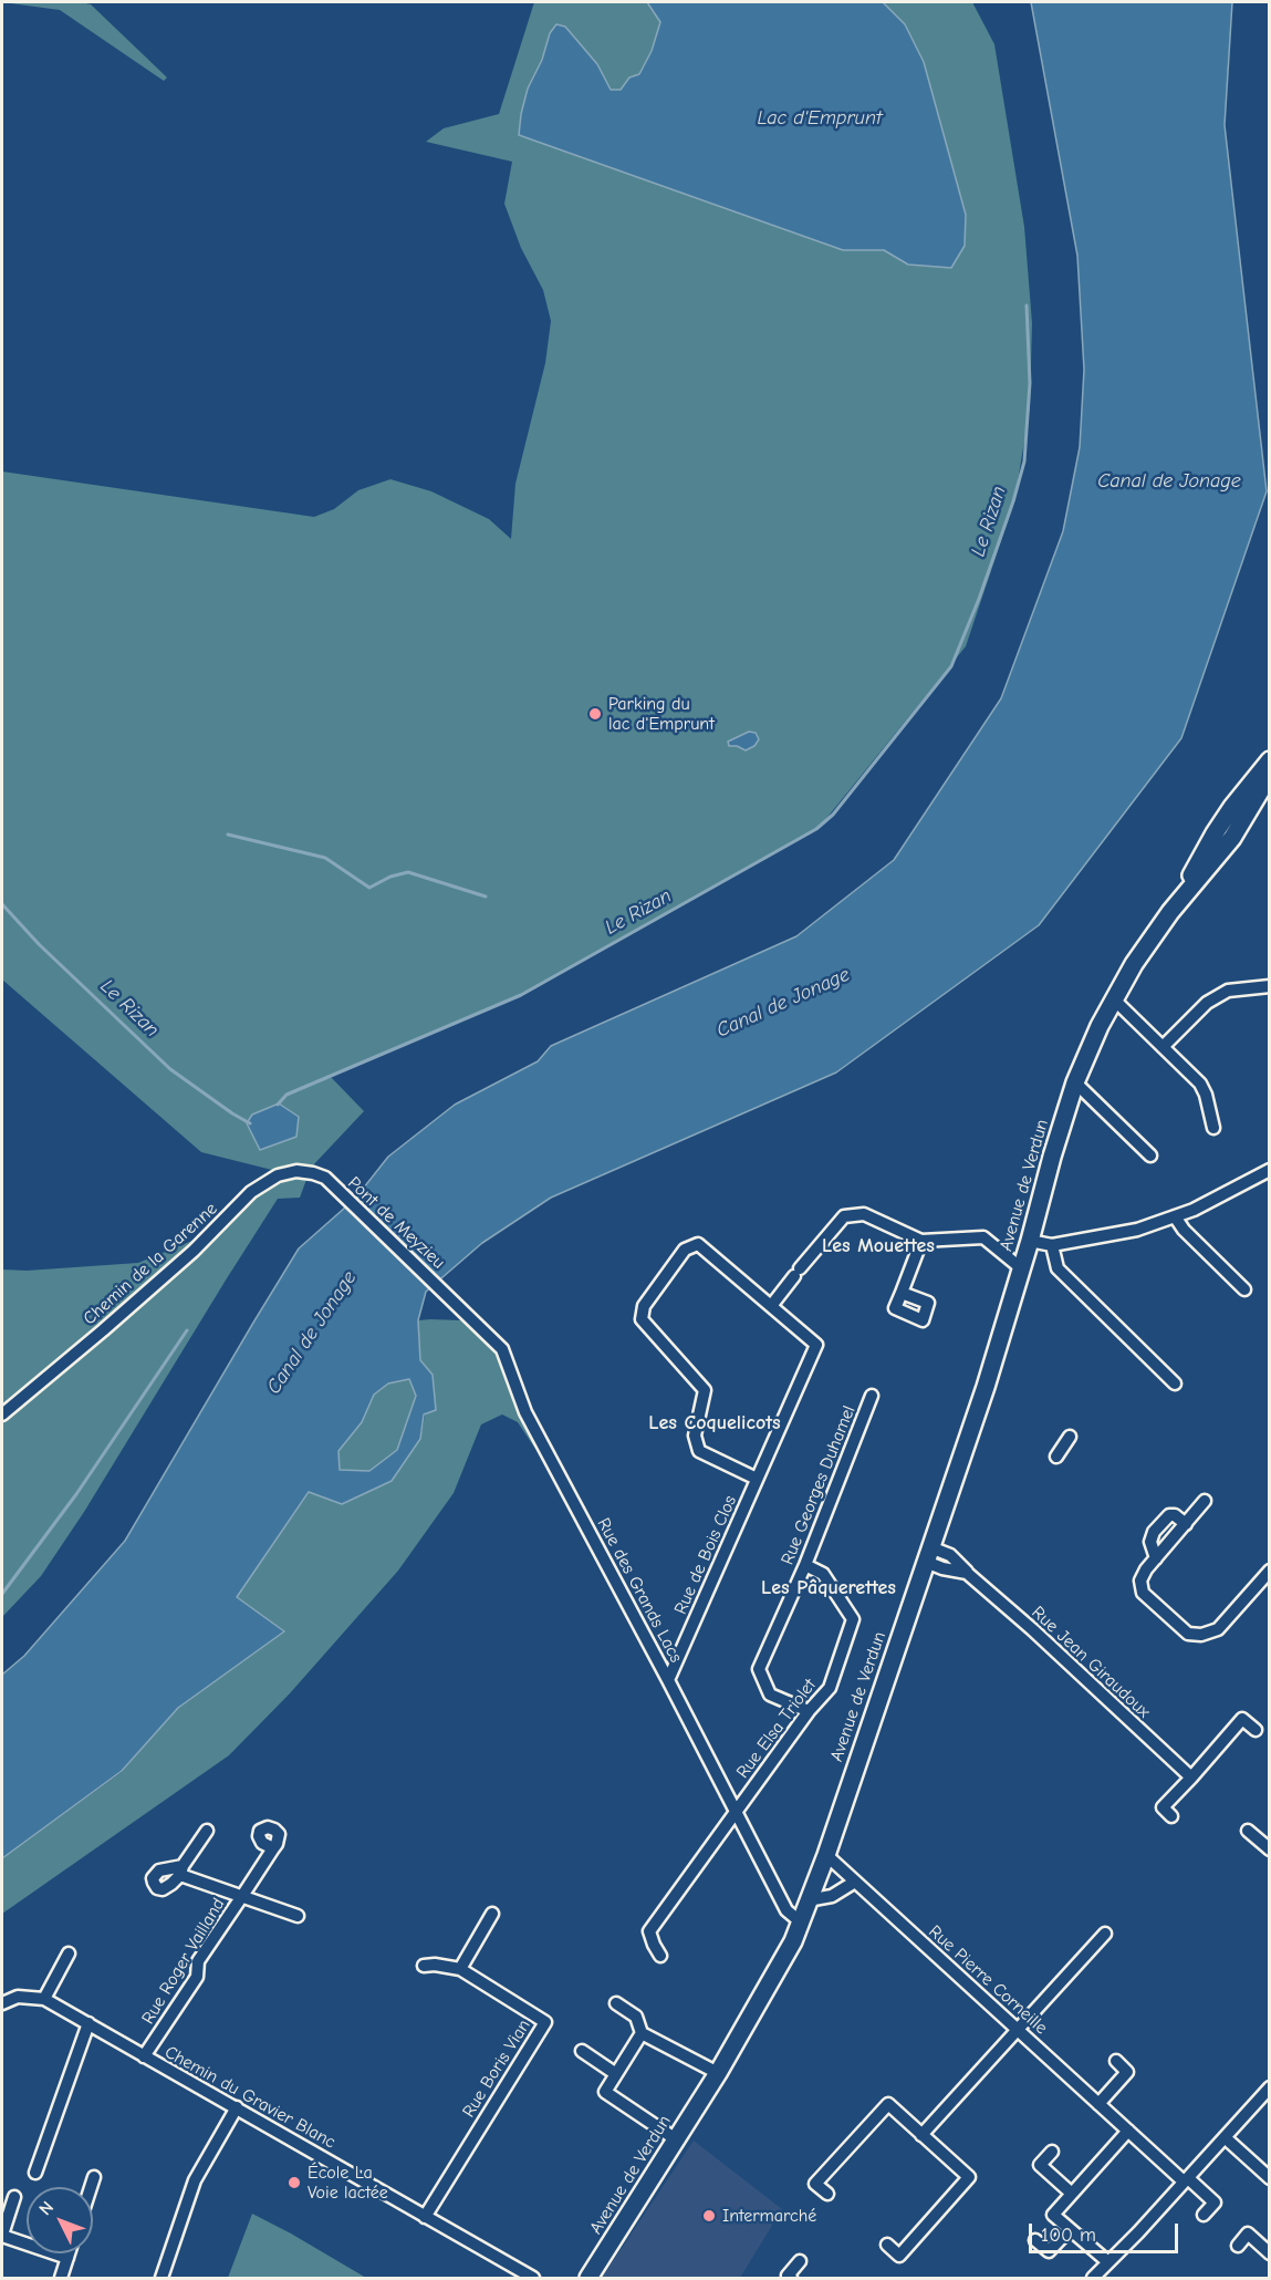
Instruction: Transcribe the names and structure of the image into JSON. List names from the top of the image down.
{
  "streets": {
    "main road": ["Avenue de Verdun"],
    "street": [
      "Pont de Meyzieu",
      "Chemin de la Garenne",
      "Rue Georges Duhamel",
      "Rue de Bois Clos",
      "Rue des Grands Lacs",
      "Rue Jean Giraudoux",
      "Rue Elsa Triolet",
      "Rue Roger Vailland",
      "Rue Pierre Corneille",
      "Rue Boris Vian",
      "Chemin du Gravier Blanc"
    ]
  },
  "crossings": [
    ["Avenue de Verdun", "Rue des Grands Lacs"],
    ["Avenue de Verdun", "Rue Jean Giraudoux"],
    ["Avenue de Verdun", "Rue Pierre Corneille"],
    ["Pont de Meyzieu", "Chemin de la Garenne"],
    ["Pont de Meyzieu", "Rue des Grands Lacs"],
    ["Rue Georges Duhamel", "Rue Elsa Triolet"],
    ["Rue de Bois Clos", "Rue des Grands Lacs"],
    ["Rue des Grands Lacs", "Rue Elsa Triolet"],
    ["Rue Roger Vailland", "Chemin du Gravier Blanc"],
    ["Rue Boris Vian", "Chemin du Gravier Blanc"]
  ],
  "districts": ["Les Mouettes", "Les Coquelicots", "Les Pâquerettes"],
  "water": ["Lac d'Emprunt", "Canal de Jonage", "Le Rizan"],
  "places": ["Parking du lac d'Emprunt", "École La Voie lactée", "Intermarché"],
  "scale_bar": "100 m",
  "north": "top left"
}
